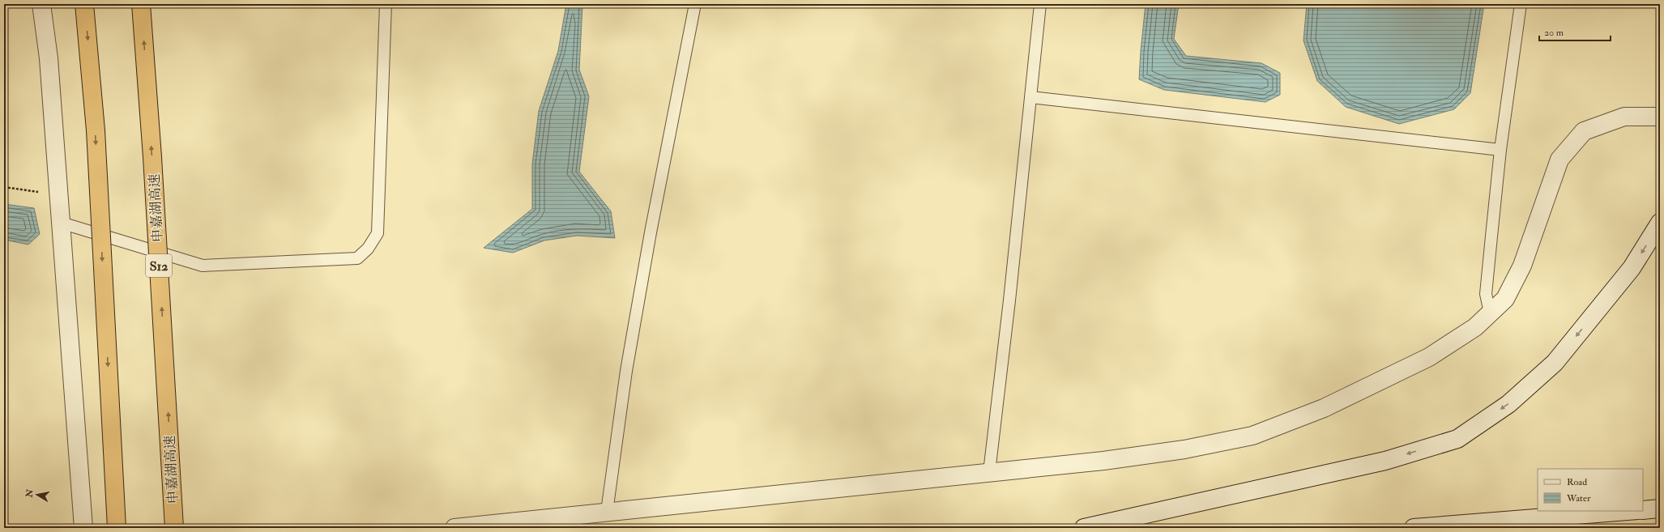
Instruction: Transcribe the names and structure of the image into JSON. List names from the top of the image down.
{
  "streets": {
    "highway": ["申嘉湖高速", "S12"]
  },
  "legend": ["Road", "Water"],
  "scale_bar": "20 m",
  "north": "left"
}
